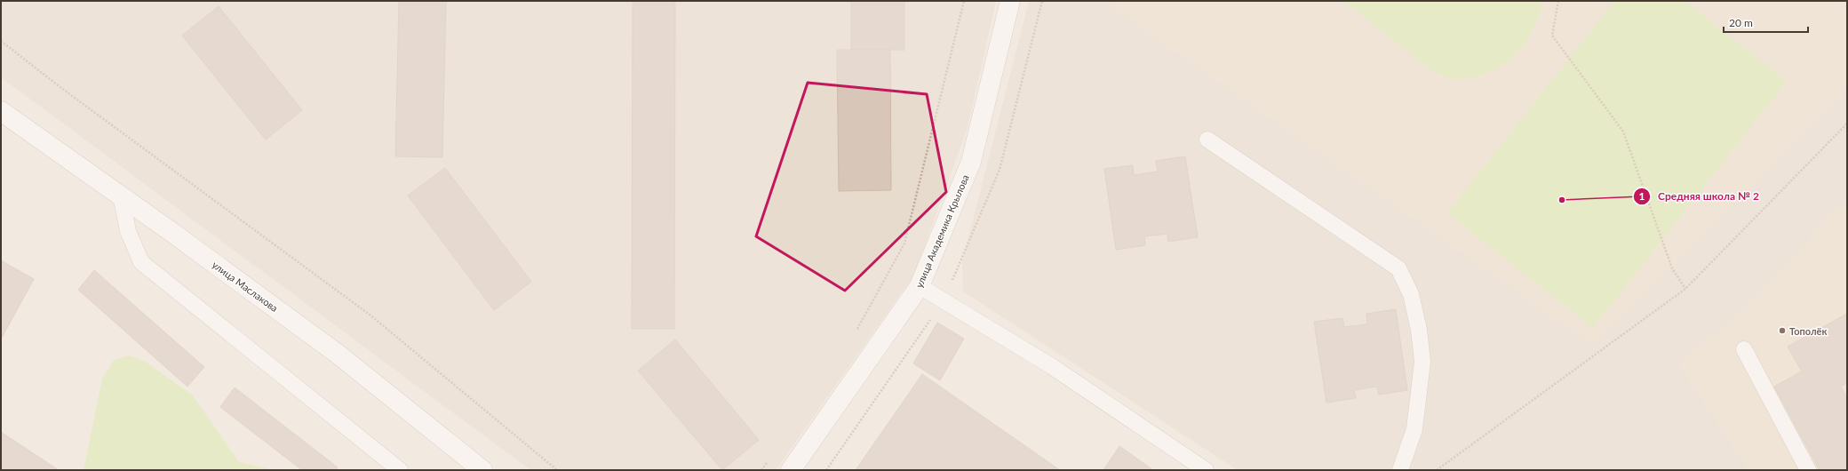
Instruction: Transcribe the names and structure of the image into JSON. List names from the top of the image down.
{
  "streets": {
    "street": ["улица Академика Крылова", "улица Маслакова"]
  },
  "places": ["Средняя школа № 2", "Тополёк"],
  "scale_bar": "20 m"
}
